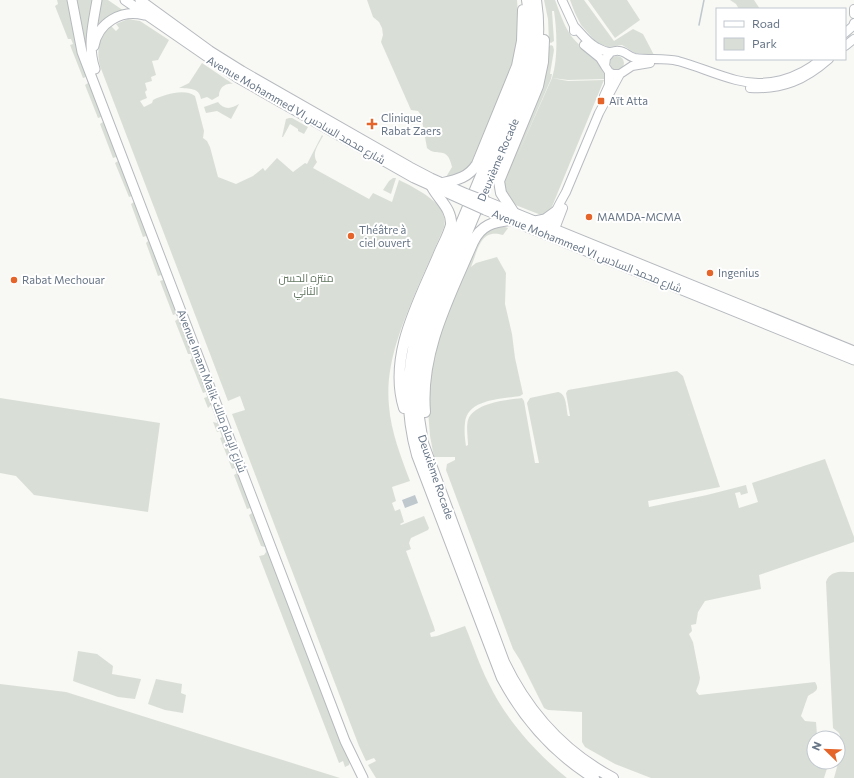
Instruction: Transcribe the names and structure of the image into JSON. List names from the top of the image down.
{
  "streets": {
    "highway": ["Deuxième Rocade"],
    "main road": ["Avenue Mohammed VI شارع محمد السادس", "Avenue Imam Malik شارع الإمام مالك"]
  },
  "parks": ["منتزه الحسن الثاني"],
  "places": {
    "transit": ["Aït Atta"],
    "health": ["Clinique Rabat Zaers"],
    "other": [
      "MAMDA-MCMA",
      "Théâtre à ciel ouvert",
      "Ingenius",
      "Rabat Mechouar"
    ]
  },
  "legend": ["Road", "Park"],
  "north": "top left"
}
